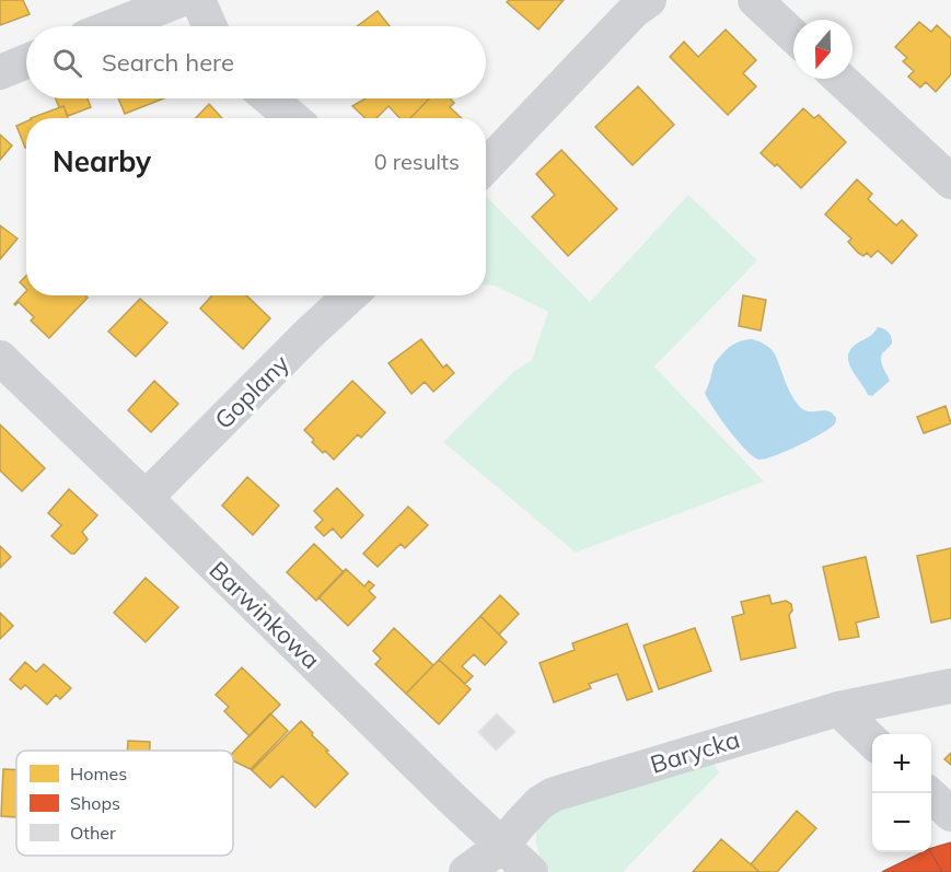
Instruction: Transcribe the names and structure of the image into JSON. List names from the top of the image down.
{
  "streets": {
    "street": ["Goplany", "Barwinkowa", "Barycka"]
  },
  "crossings": [
    ["Goplany", "Barwinkowa"],
    ["Barwinkowa", "Barycka"]
  ],
  "legend": ["Homes", "Shops", "Other"],
  "north": "bottom",
  "page": {
    "search": "Search here",
    "heading": ["Nearby", "0 results"],
    "map_buttons": ["+", "−"]
  }
}
